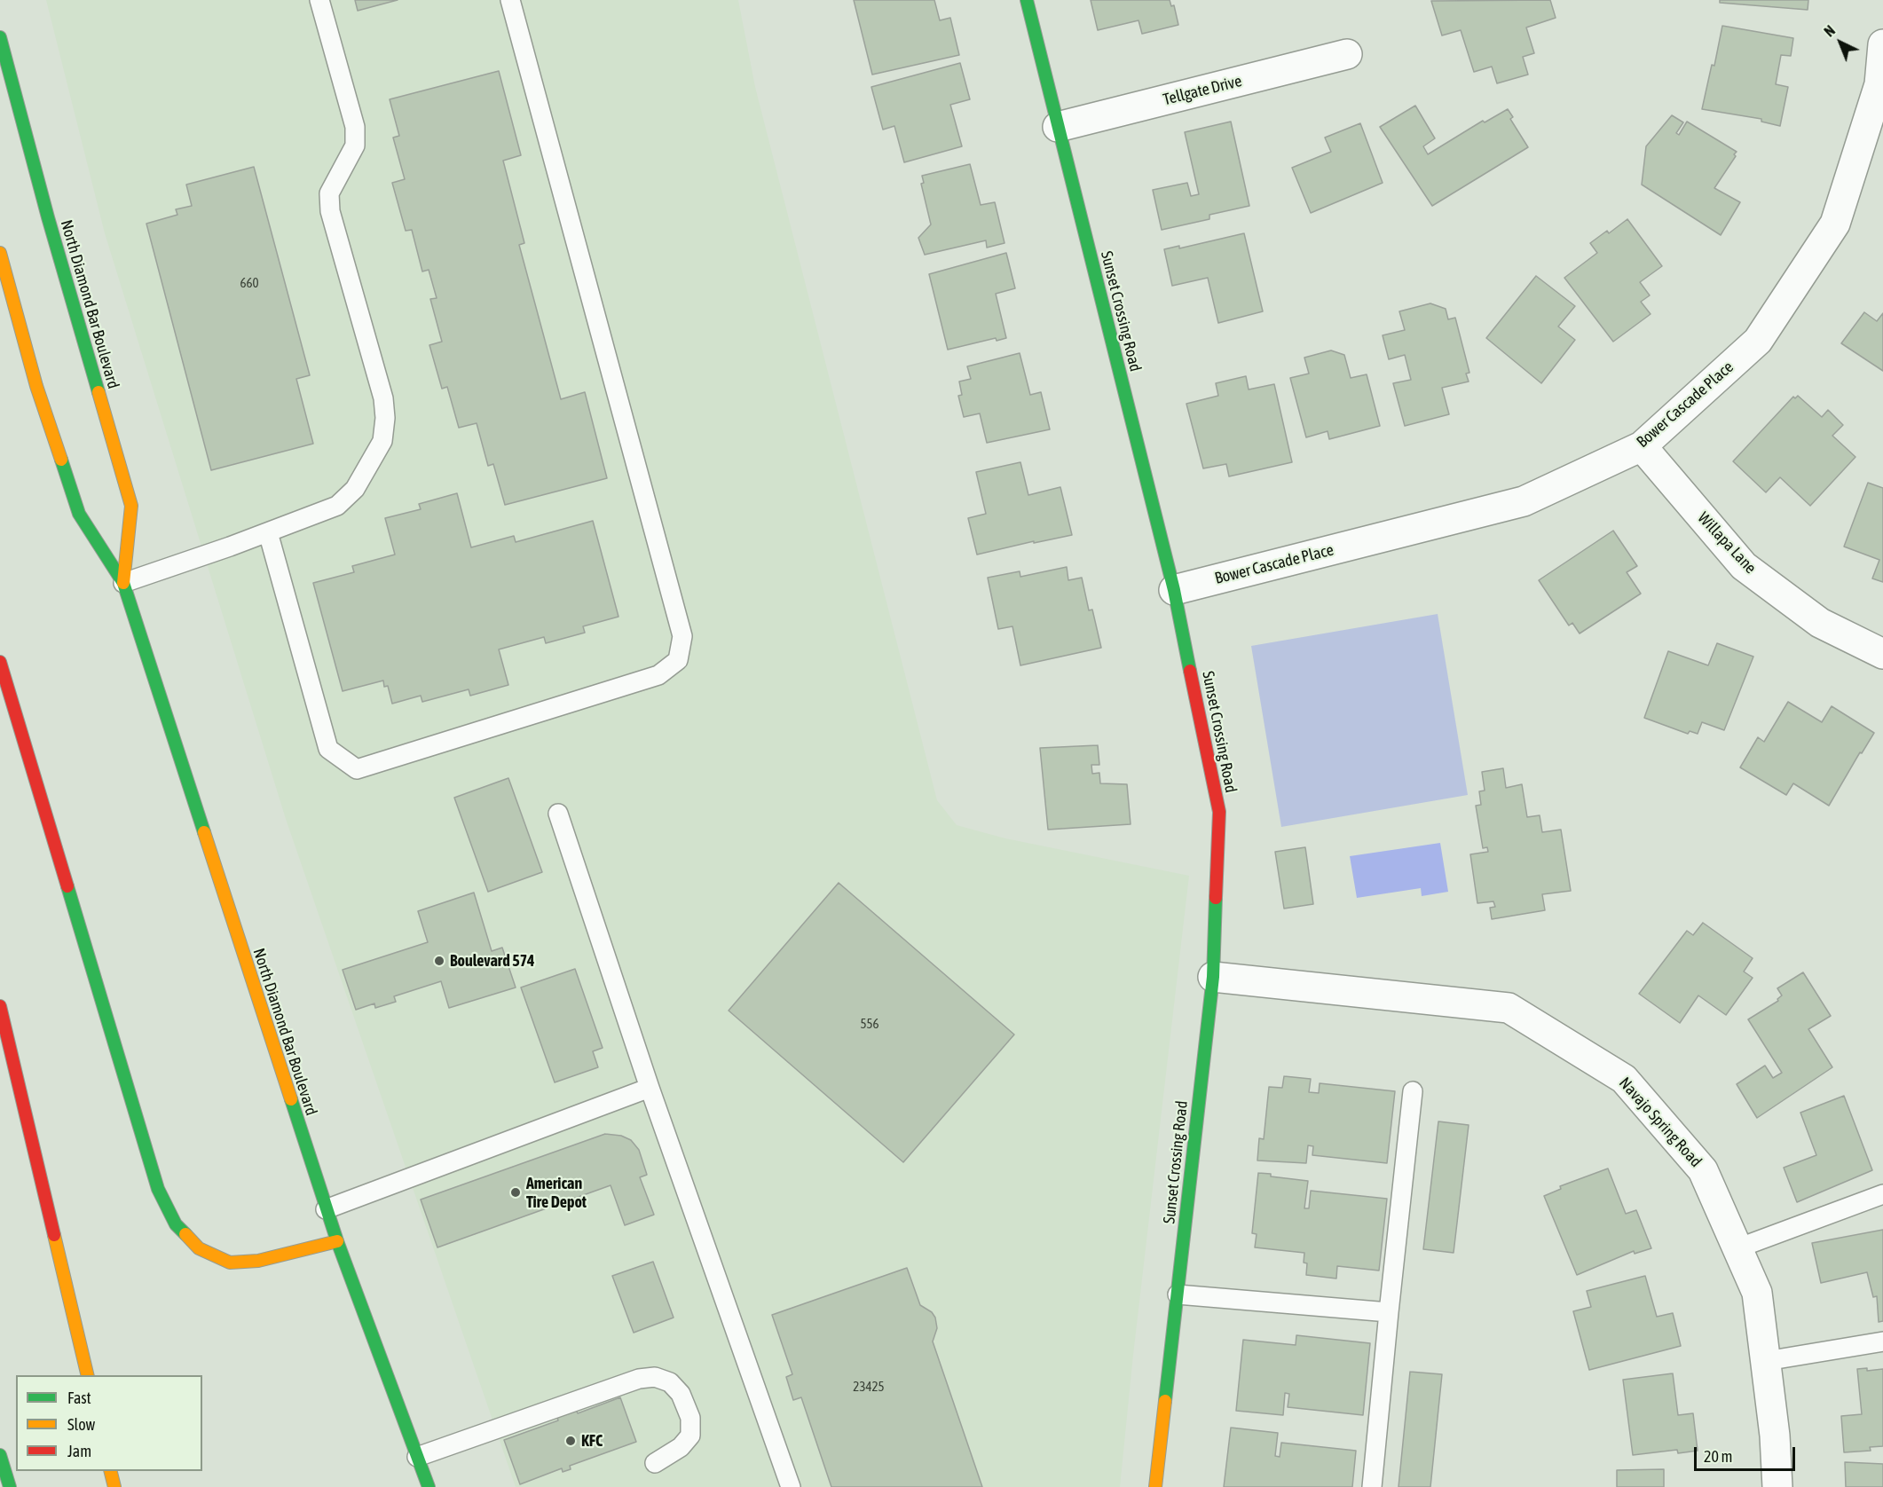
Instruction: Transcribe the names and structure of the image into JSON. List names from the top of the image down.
{
  "streets": {
    "main road": ["North Diamond Bar Boulevard", "Sunset Crossing Road"],
    "street": [
      "Tellgate Drive",
      "Bower Cascade Place",
      "Willapa Lane",
      "Navajo Spring Road"
    ]
  },
  "crossings": [
    ["Tellgate Drive", "Sunset Crossing Road"],
    ["Sunset Crossing Road", "Bower Cascade Place"],
    ["Sunset Crossing Road", "Navajo Spring Road"],
    ["Bower Cascade Place", "Willapa Lane"]
  ],
  "places": ["Boulevard 574", "American Tire Depot", "KFC"],
  "house_numbers": ["660", "556", "23425"],
  "legend": ["Fast", "Slow", "Jam"],
  "scale_bar": "20 m",
  "north": "top left"
}
